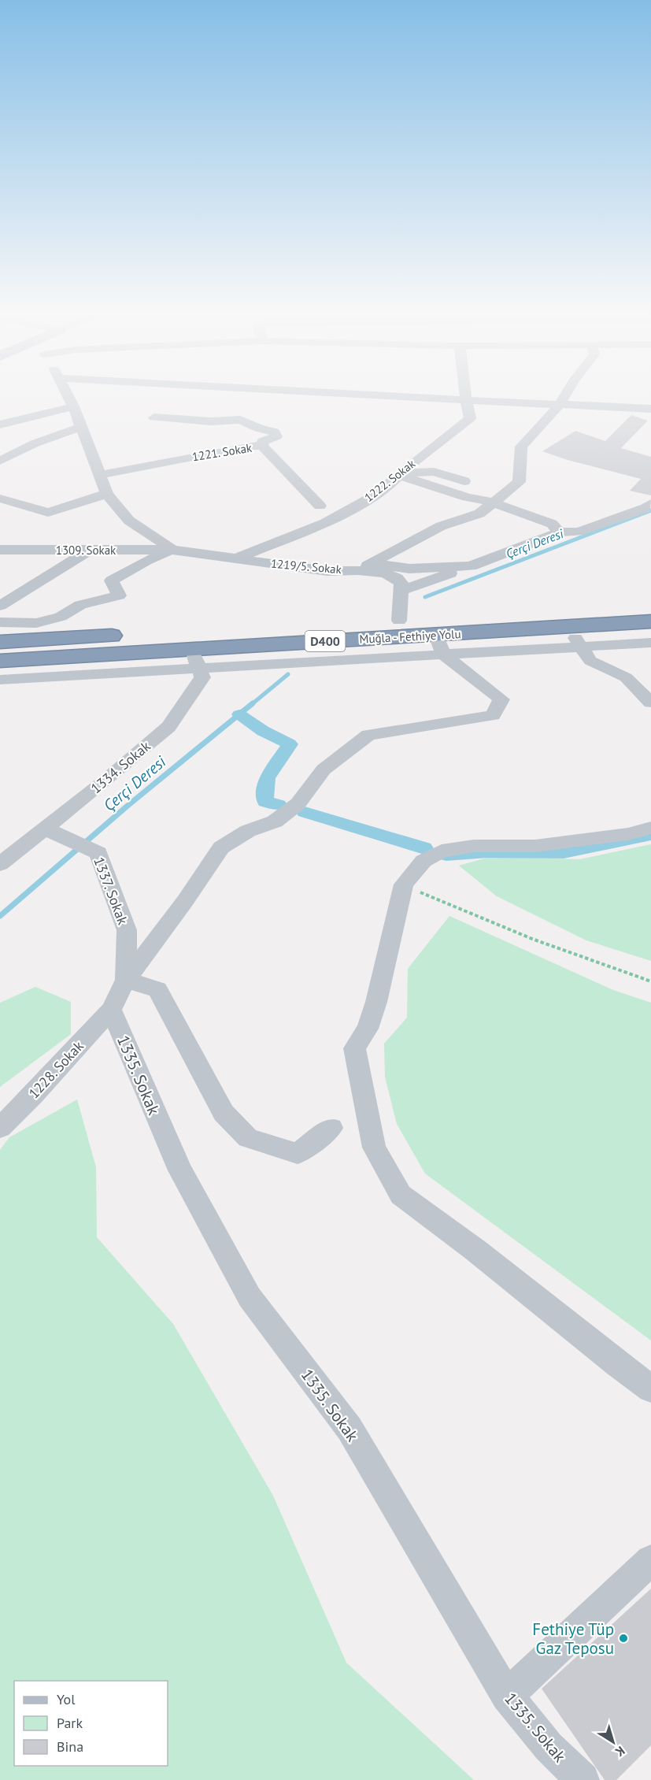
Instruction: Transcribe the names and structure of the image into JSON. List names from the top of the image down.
{
  "streets": {
    "highway": ["Muğla - Fethiye Yolu", "D400"],
    "street": [
      "1221. Sokak",
      "1222. Sokak",
      "1309. Sokak",
      "1219/5. Sokak",
      "1334. Sokak",
      "1337. Sokak",
      "1228. Sokak",
      "1335. Sokak"
    ]
  },
  "crossings": [
    ["1222. Sokak", "1219/5. Sokak"],
    ["1309. Sokak", "1219/5. Sokak"],
    ["Muğla - Fethiye Yolu", "1334. Sokak"],
    ["1334. Sokak", "1337. Sokak"],
    ["1337. Sokak", "1228. Sokak"],
    ["1337. Sokak", "1335. Sokak"],
    ["1228. Sokak", "1335. Sokak"]
  ],
  "water": ["Çerçi Deresi"],
  "places": ["Fethiye Tüp Gaz Teposu"],
  "legend": ["Yol", "Park", "Bina"],
  "north": "bottom right"
}
